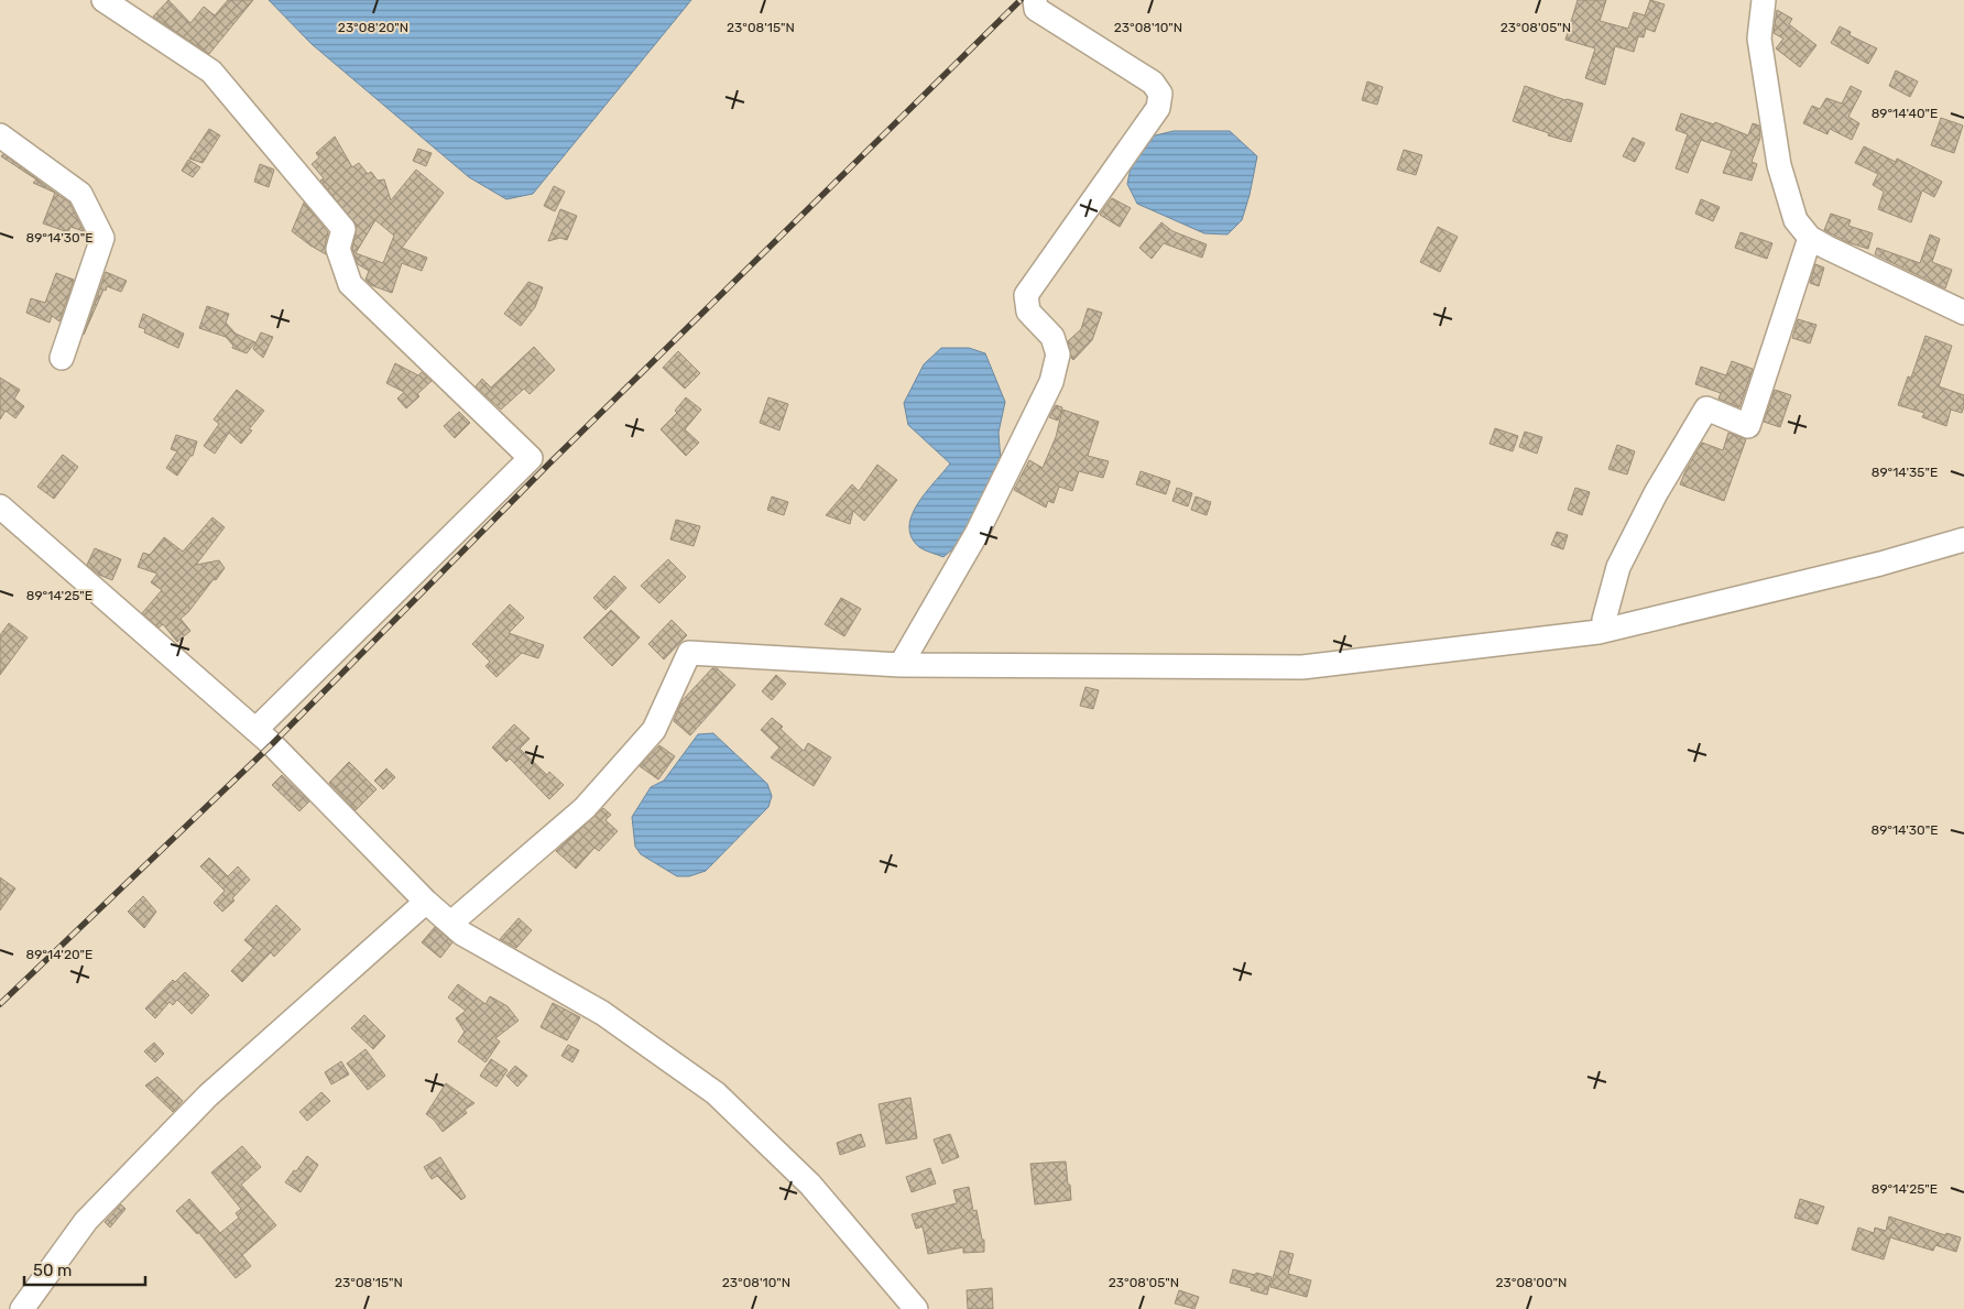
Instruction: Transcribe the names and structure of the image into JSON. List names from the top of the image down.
{
  "scale_bar": "50 m",
  "coordinates": [
    "23°08'20\"N",
    "23°08'15\"N",
    "23°08'10\"N",
    "23°08'05\"N",
    "89°14'40\"E",
    "89°14'30\"E",
    "89°14'35\"E",
    "89°14'25\"E",
    "89°14'20\"E",
    "23°08'00\"N"
  ]
}
